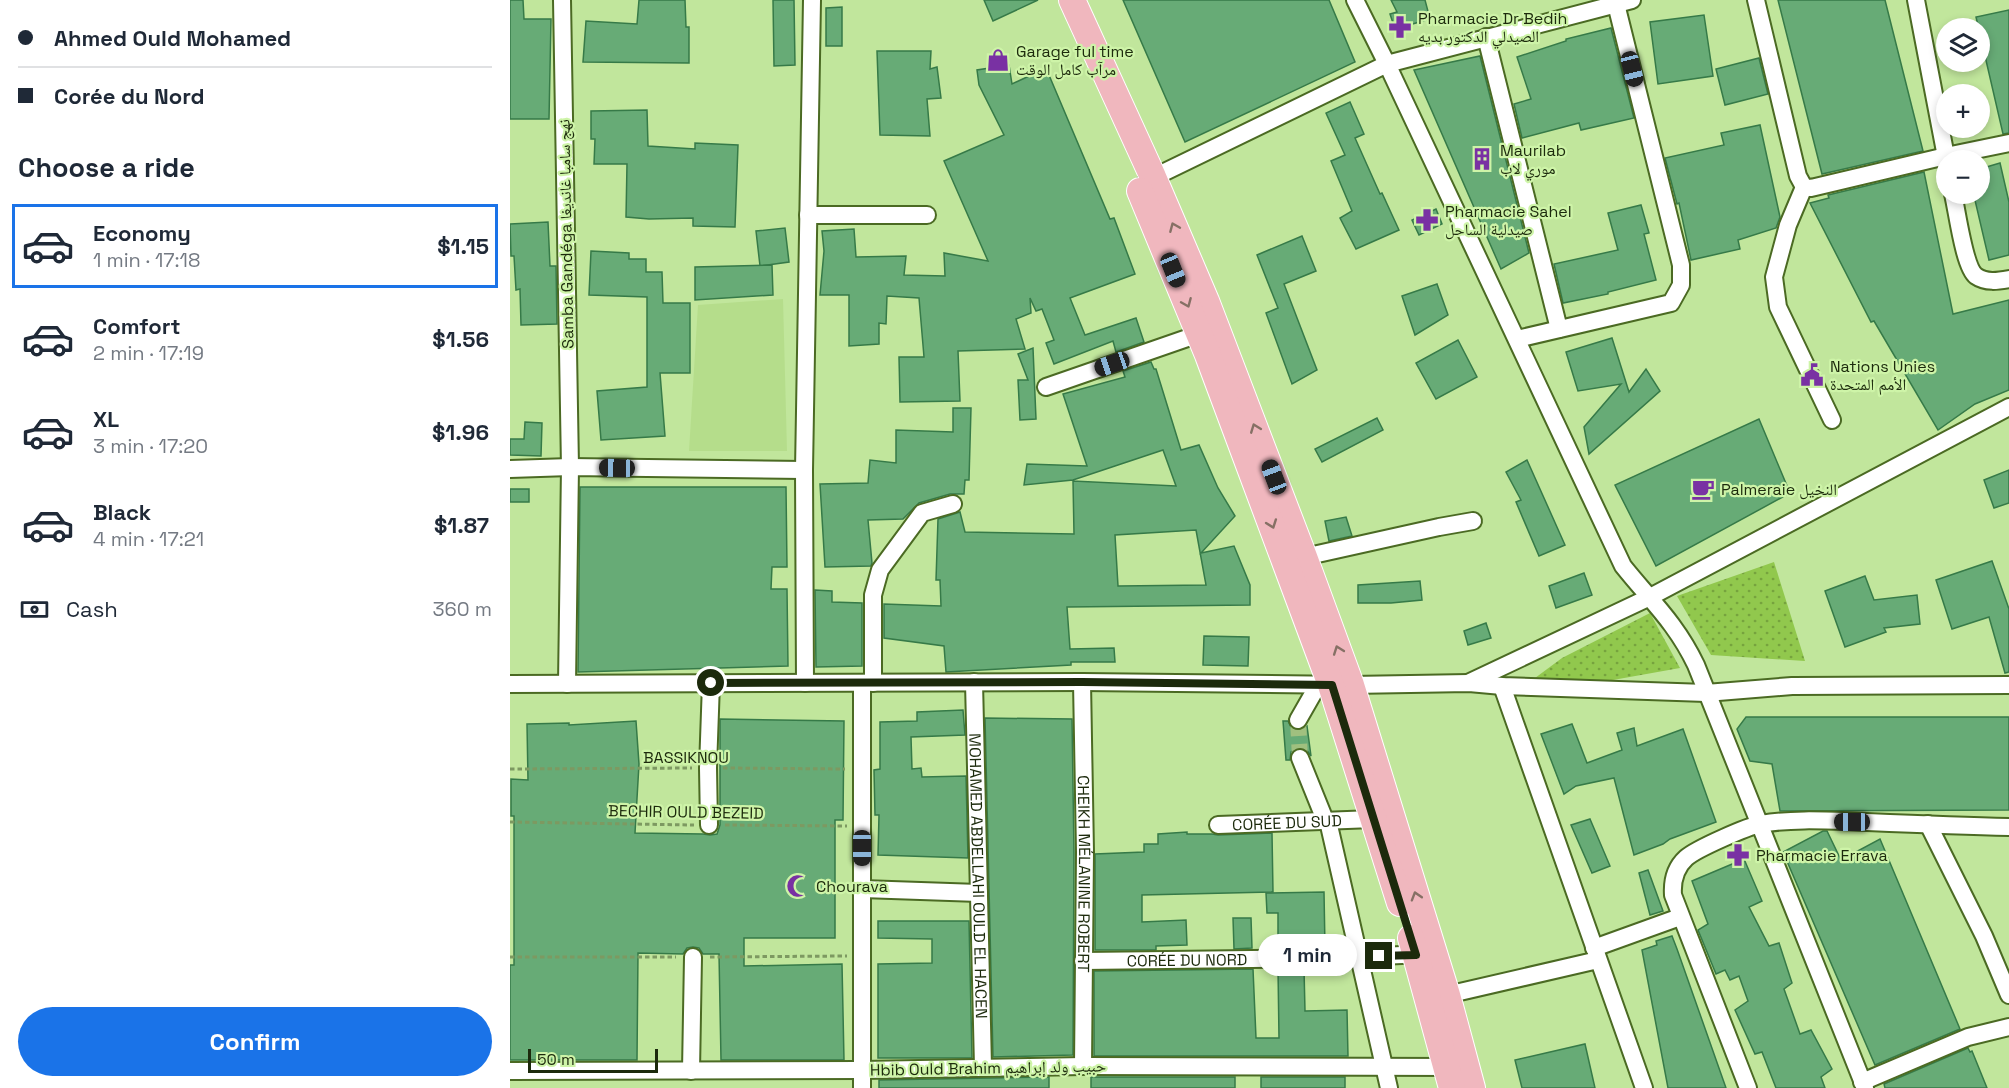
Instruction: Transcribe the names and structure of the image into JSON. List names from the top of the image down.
{
  "streets": {
    "street": [
      "Samba Gandéga نهج سامبا غانديغا",
      "CORÉE DU SUD",
      "CHEIKH MÉLANINE ROBERT",
      "MOHAMED ABDELLAHI OULD EL HACEN",
      "CORÉE DU NORD",
      "Hbib Ould Brahim حبيب ولد إبراهيم"
    ],
    "path": ["BASSIKNOU", "BECHIR OULD BEZEID"]
  },
  "crossings": [
    ["CHEIKH MÉLANINE ROBERT", "CORÉE DU NORD"],
    ["CHEIKH MÉLANINE ROBERT", "Hbib Ould Brahim حبيب ولد إبراهيم"],
    ["MOHAMED ABDELLAHI OULD EL HACEN", "Hbib Ould Brahim حبيب ولد إبراهيم"]
  ],
  "places": {
    "pharmacy": ["Pharmacie Dr Bedih الصيدلي الدكتور بديه", "Pharmacie Sahel صيدلية الساحل", "Pharmacie Errava"],
    "shop": ["Garage ful time مرآب كامل الوقت"],
    "building": ["Maurilab موري لاب"],
    "public building": ["Nations Unies الأمم المتحدة"],
    "cafe": ["Palmeraie النخيل"],
    "mosque": ["Chourava"]
  },
  "scale_bar": "50 m",
  "page": {
    "banner": ["Ahmed Ould Mohamed", "Corée du Nord"],
    "map_buttons": ["+", "−"],
    "heading": "Choose a ride",
    "list": [
      {
        "name": "Economy",
        "note": "1 min · 17:18",
        "value": "$1.15"
      },
      {
        "name": "Comfort",
        "note": "2 min · 17:19",
        "value": "$1.56"
      },
      {
        "name": "XL",
        "note": "3 min · 17:20",
        "value": "$1.96"
      },
      {
        "name": "Black",
        "note": "4 min · 17:21",
        "value": "$1.87"
      }
    ],
    "pay": ["Cash", "360 m"],
    "bubble": "1 min",
    "buttons": "Confirm",
    "scale": "50 m"
  }
}
